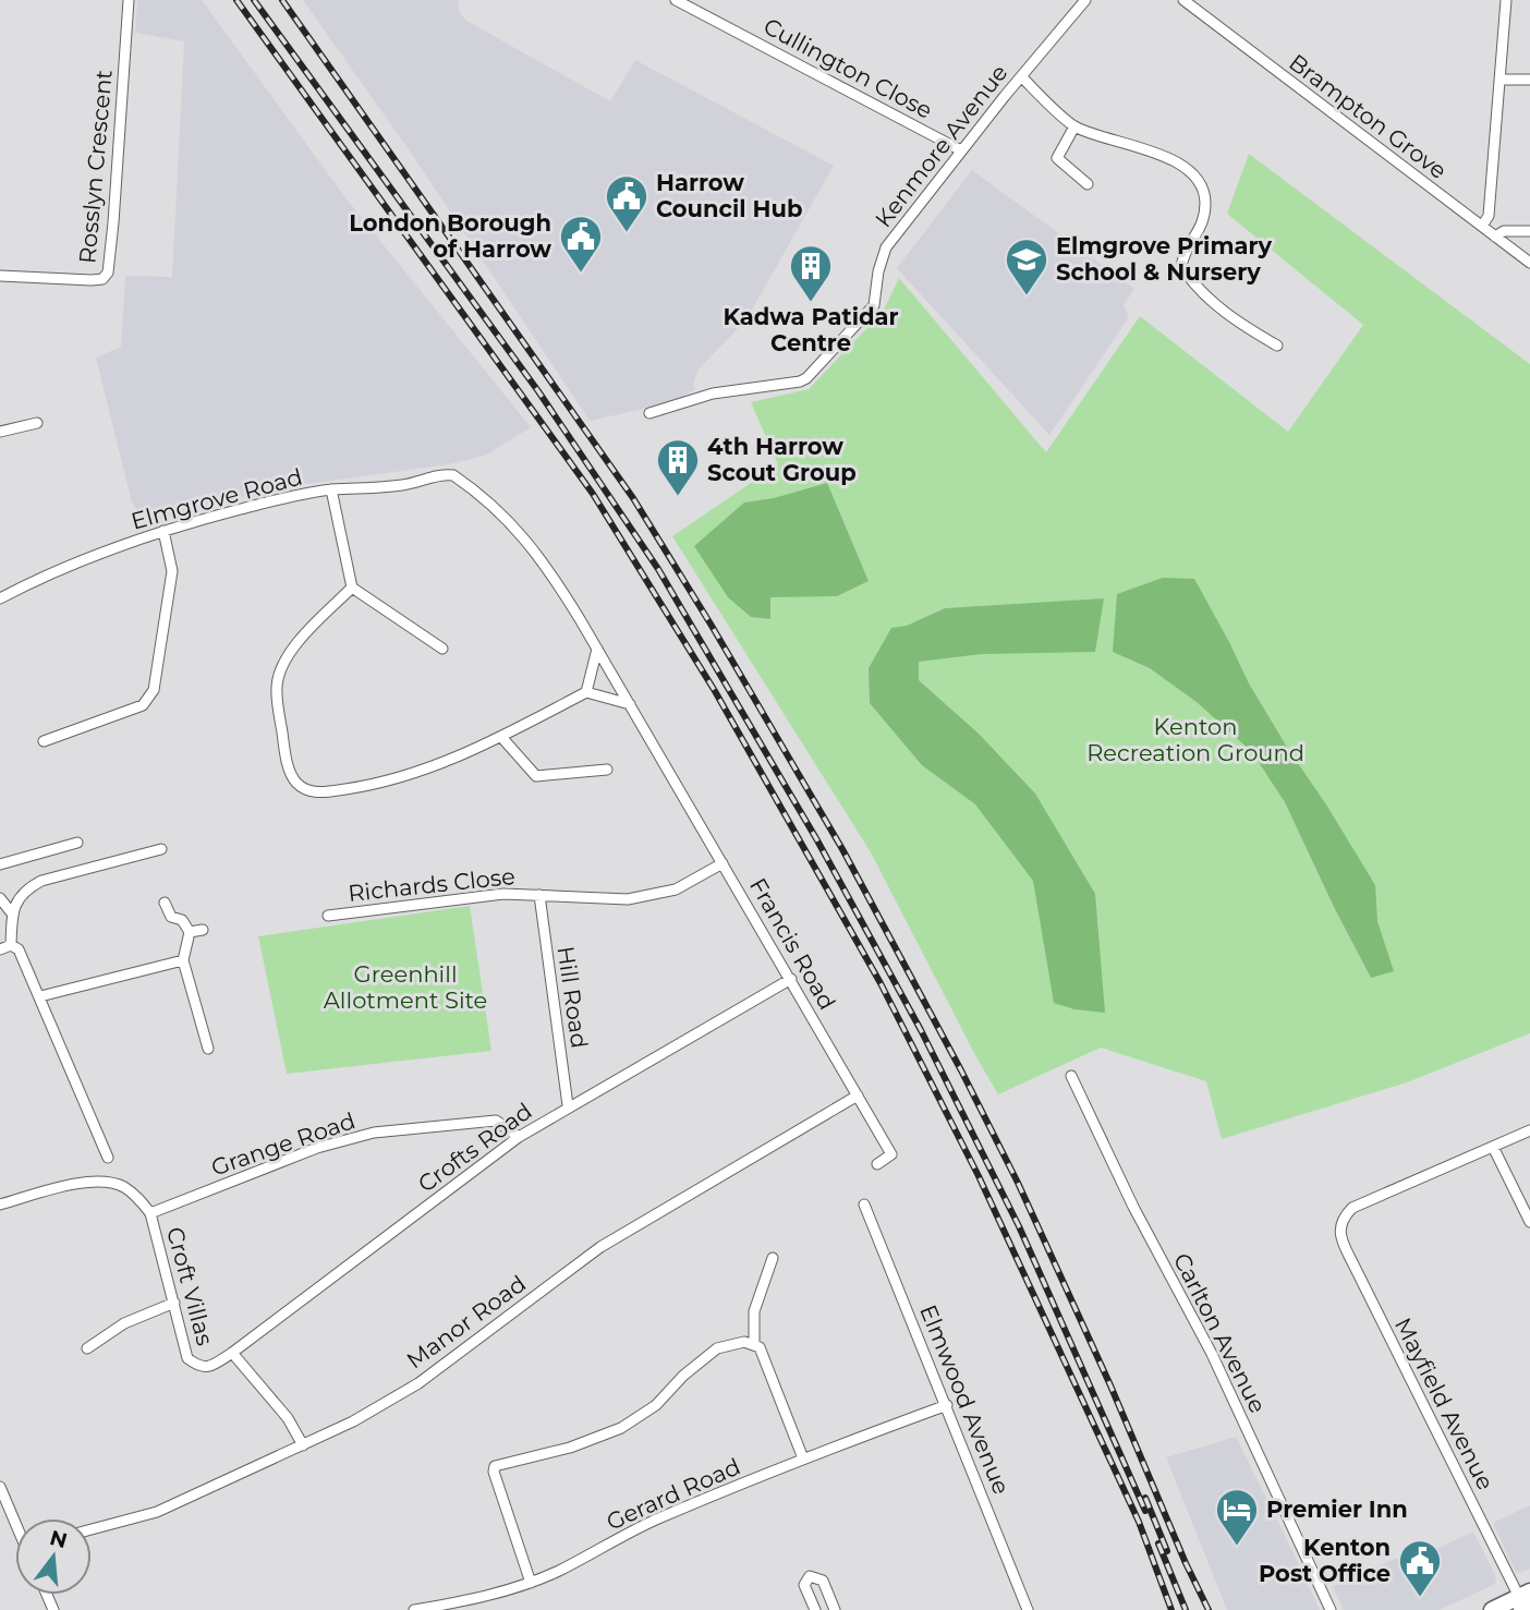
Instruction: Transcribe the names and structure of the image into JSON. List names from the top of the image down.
{
  "streets": {
    "street": [
      "Cullington Close",
      "Brampton Grove",
      "Kenmore Avenue",
      "Rosslyn Crescent",
      "Elmgrove Road",
      "Richards Close",
      "Francis Road",
      "Hill Road",
      "Grange Road",
      "Crofts Road",
      "Croft Villas",
      "Manor Road",
      "Carlton Avenue",
      "Elmwood Avenue",
      "Mayfield Avenue",
      "Gerard Road"
    ]
  },
  "crossings": [
    ["Cullington Close", "Kenmore Avenue"],
    ["Elmgrove Road", "Francis Road"],
    ["Richards Close", "Francis Road"],
    ["Richards Close", "Hill Road"],
    ["Francis Road", "Crofts Road"],
    ["Francis Road", "Manor Road"],
    ["Hill Road", "Crofts Road"],
    ["Grange Road", "Crofts Road"],
    ["Grange Road", "Croft Villas"],
    ["Crofts Road", "Croft Villas"],
    ["Elmwood Avenue", "Gerard Road"]
  ],
  "parks": ["Kenton Recreation Ground", "Greenhill Allotment Site"],
  "places": {
    "public building": ["Harrow Council Hub", "London Borough of Harrow", "Kenton Post Office"],
    "school or university": ["Elmgrove Primary School & Nursery"],
    "building": ["Kadwa Patidar Centre", "4th Harrow Scout Group"],
    "hotel": ["Premier Inn"]
  },
  "north": "top"
}
